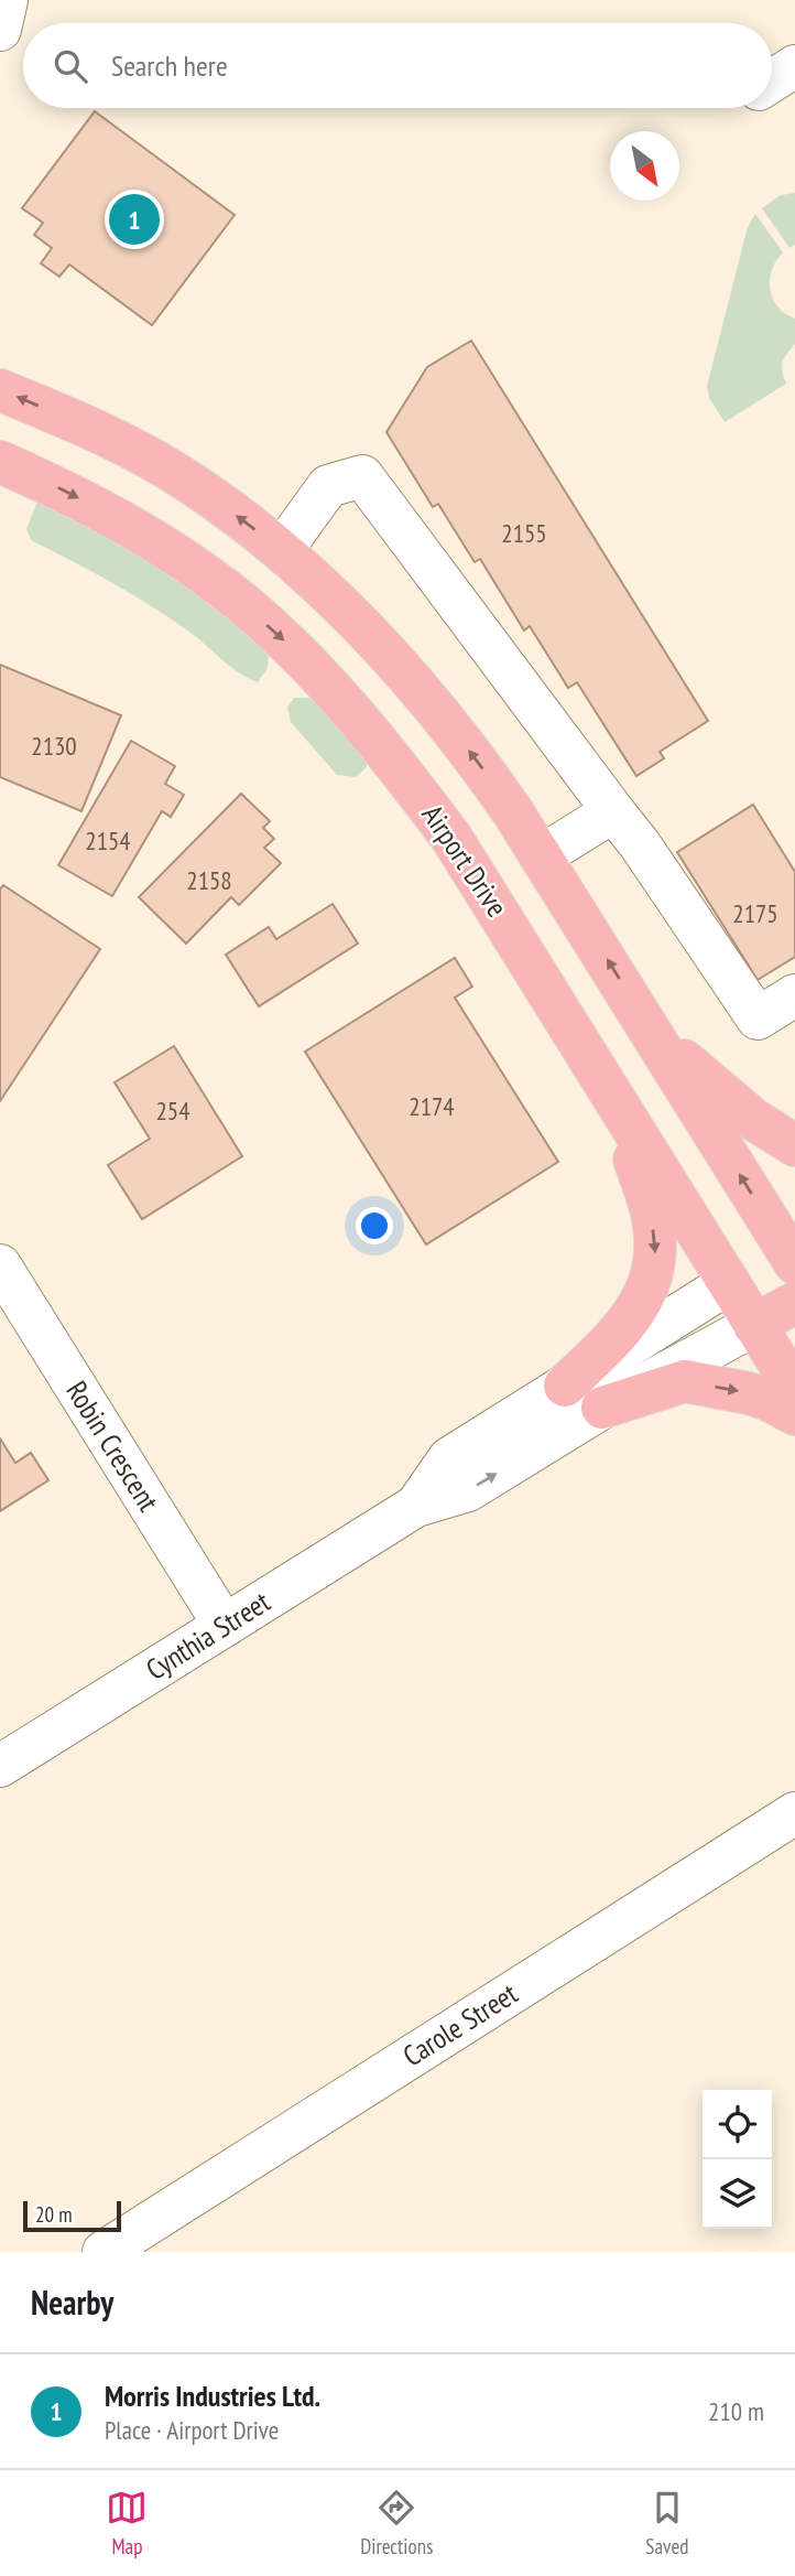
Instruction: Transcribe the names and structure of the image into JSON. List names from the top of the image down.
{
  "streets": {
    "main road": ["Airport Drive"],
    "street": ["Robin Crescent", "Cynthia Street", "Carole Street"]
  },
  "crossings": [
    ["Airport Drive", "Cynthia Street"],
    ["Robin Crescent", "Cynthia Street"]
  ],
  "house_numbers": [
    "2155",
    "2130",
    "2154",
    "2158",
    "2175",
    "2174",
    "254"
  ],
  "scale_bar": "20 m",
  "north": "bottom right",
  "page": {
    "search": "Search here",
    "pins": "1",
    "scale": "20 m",
    "heading": "Nearby",
    "list": [
      {
        "mark": "1",
        "name": "Morris Industries Ltd.",
        "note": "Place · Airport Drive",
        "value": "210 m"
      }
    ],
    "nav": ["Map", "Directions", "Saved"]
  }
}
